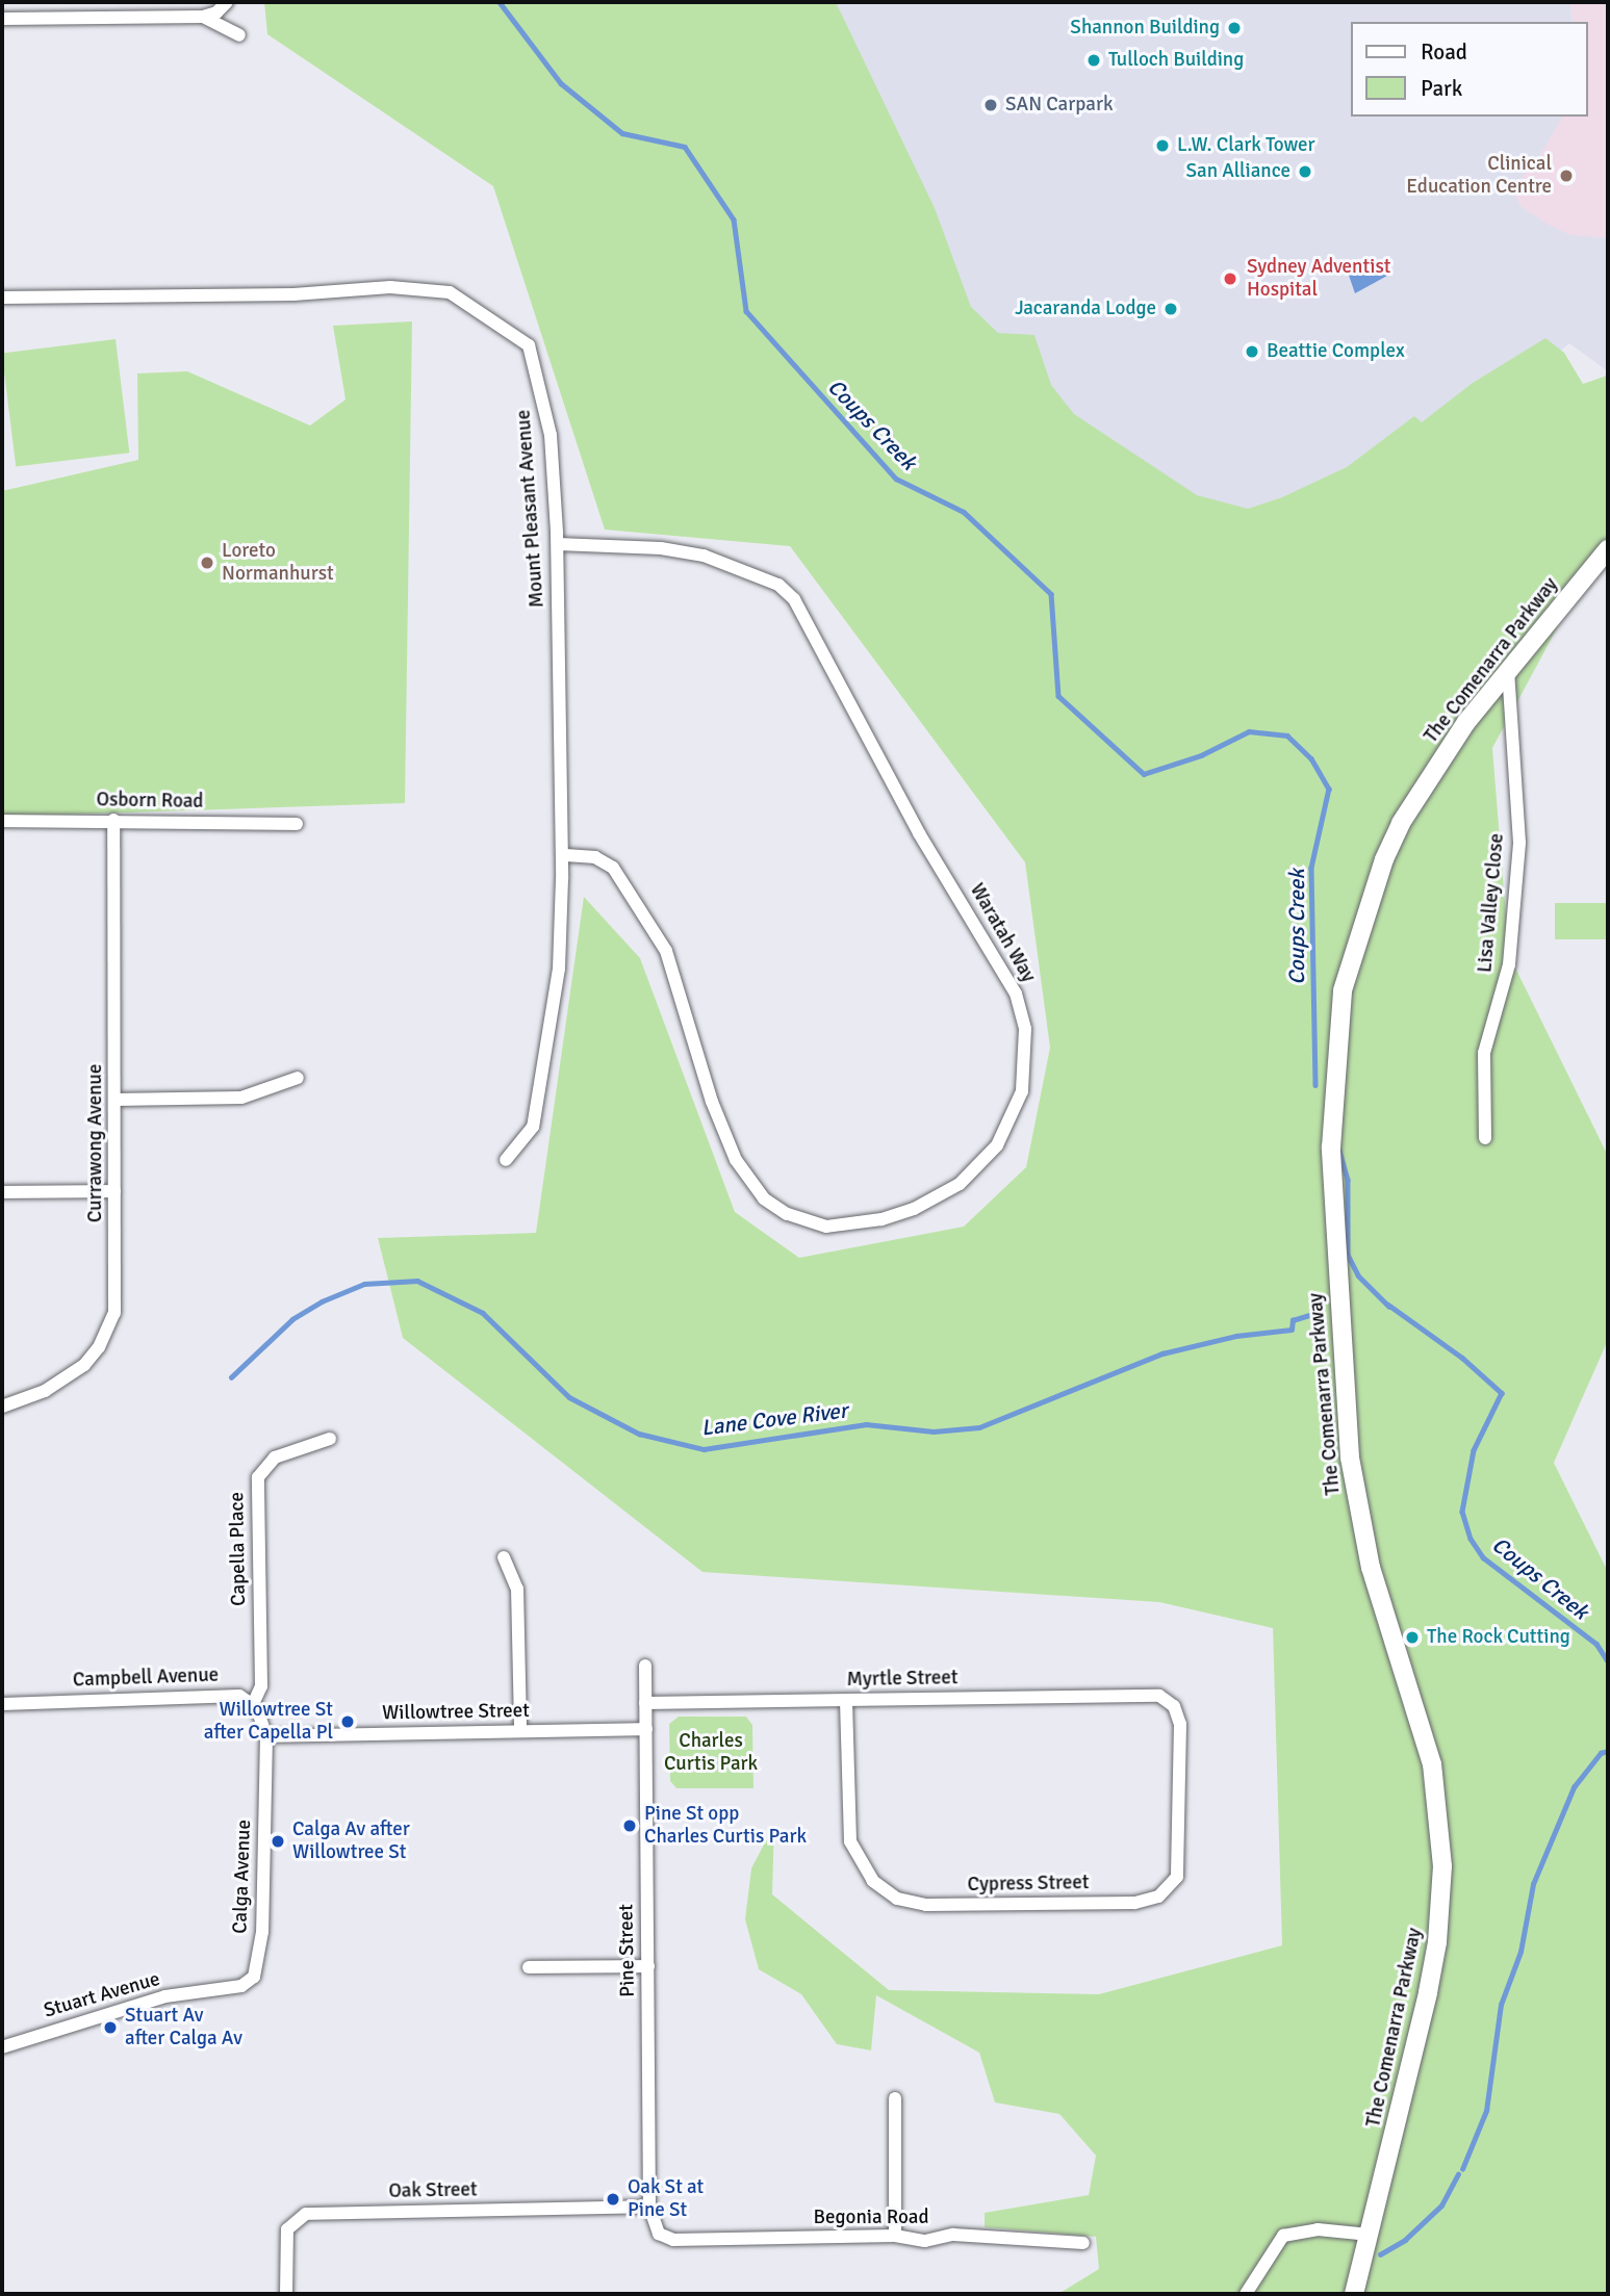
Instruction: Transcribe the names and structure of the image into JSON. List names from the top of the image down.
{
  "streets": {
    "main road": ["The Comenarra Parkway"],
    "street": [
      "Mount Pleasant Avenue",
      "Osborn Road",
      "Lisa Valley Close",
      "Waratah Way",
      "Currawong Avenue",
      "Capella Place",
      "Campbell Avenue",
      "Myrtle Street",
      "Willowtree Street",
      "Calga Avenue",
      "Cypress Street",
      "Pine Street",
      "Stuart Avenue",
      "Oak Street",
      "Begonia Road"
    ]
  },
  "crossings": [
    ["Mount Pleasant Avenue", "Waratah Way"],
    ["The Comenarra Parkway", "Lisa Valley Close"],
    ["Osborn Road", "Currawong Avenue"],
    ["Capella Place", "Campbell Avenue"],
    ["Myrtle Street", "Cypress Street"],
    ["Myrtle Street", "Pine Street"],
    ["Willowtree Street", "Calga Avenue"],
    ["Willowtree Street", "Pine Street"],
    ["Calga Avenue", "Stuart Avenue"],
    ["Pine Street", "Oak Street"],
    ["Pine Street", "Begonia Road"]
  ],
  "water": ["Coups Creek", "Lane Cove River"],
  "parks": ["Charles Curtis Park"],
  "places": [
    "Shannon Building",
    "Tulloch Building",
    "SAN Carpark",
    "L.W. Clark Tower",
    "San Alliance",
    "Clinical Education Centre",
    "Sydney Adventist Hospital",
    "Jacaranda Lodge",
    "Beattie Complex",
    "Loreto Normanhurst",
    "The Rock Cutting",
    "Willowtree St after Capella Pl",
    "Pine St opp Charles Curtis Park",
    "Calga Av after Willowtree St",
    "Stuart Av after Calga Av",
    "Oak St at Pine St"
  ],
  "legend": ["Road", "Park"]
}
